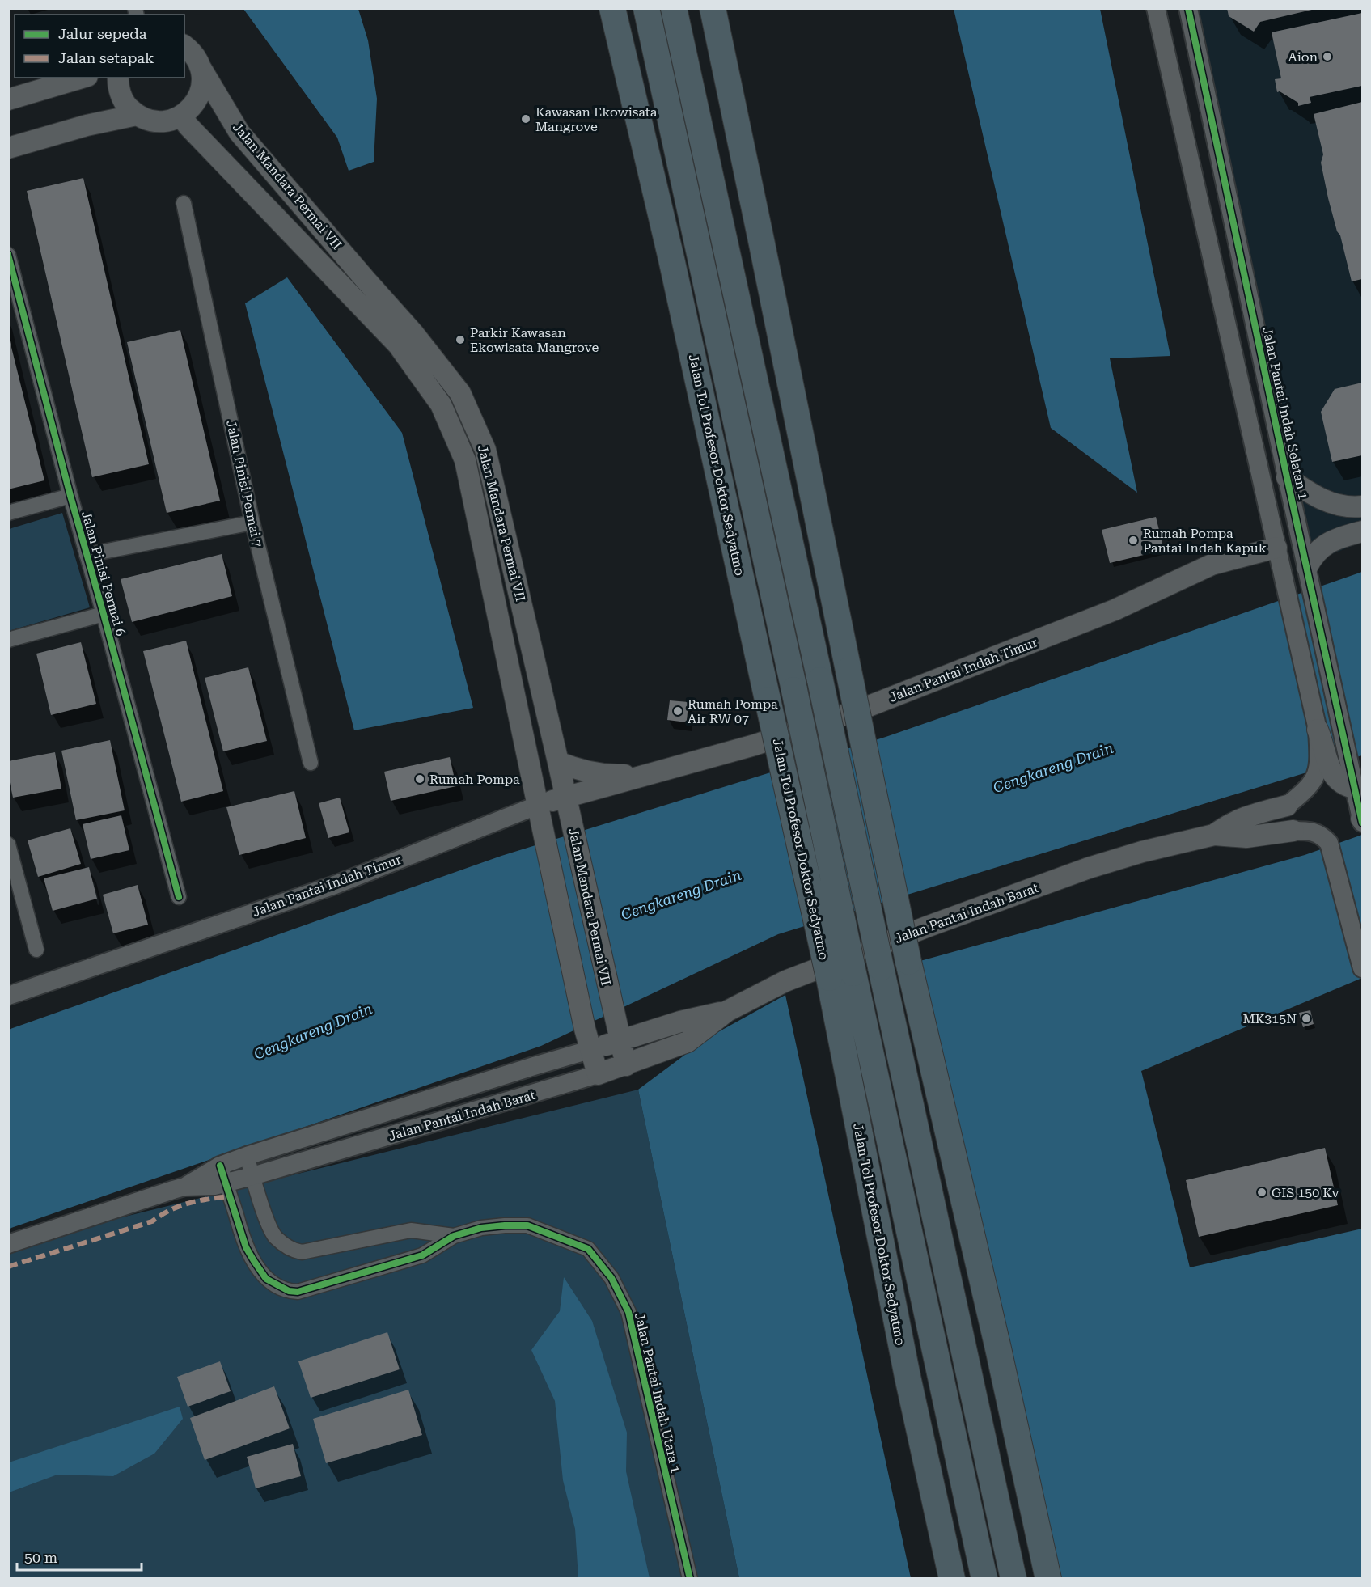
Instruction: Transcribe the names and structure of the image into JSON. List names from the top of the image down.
{
  "streets": {
    "highway": ["Jalan Tol Profesor Doktor Sedyatmo"],
    "main road": ["Jalan Mandara Permai VII", "Jalan Pantai Indah Timur", "Jalan Pantai Indah Barat"],
    "street": [
      "Jalan Pantai Indah Selatan 1",
      "Jalan Pinisi Permai 7",
      "Jalan Pinisi Permai 6",
      "Jalan Pantai Indah Utara 1"
    ]
  },
  "crossings": [
    ["Jalan Mandara Permai VII", "Jalan Pantai Indah Timur"],
    ["Jalan Mandara Permai VII", "Jalan Pantai Indah Barat"],
    ["Jalan Pantai Indah Barat", "Jalan Pantai Indah Utara 1"]
  ],
  "water": ["Cengkareng Drain"],
  "places": [
    "Aion",
    "Kawasan Ekowisata Mangrove",
    "Parkir Kawasan Ekowisata Mangrove",
    "Rumah Pompa Pantai Indah Kapuk",
    "Rumah Pompa Air RW 07",
    "Rumah Pompa",
    "MK315N",
    "GIS 150 Kv"
  ],
  "legend": ["Jalur sepeda", "Jalan setapak"],
  "scale_bar": "50 m"
}
